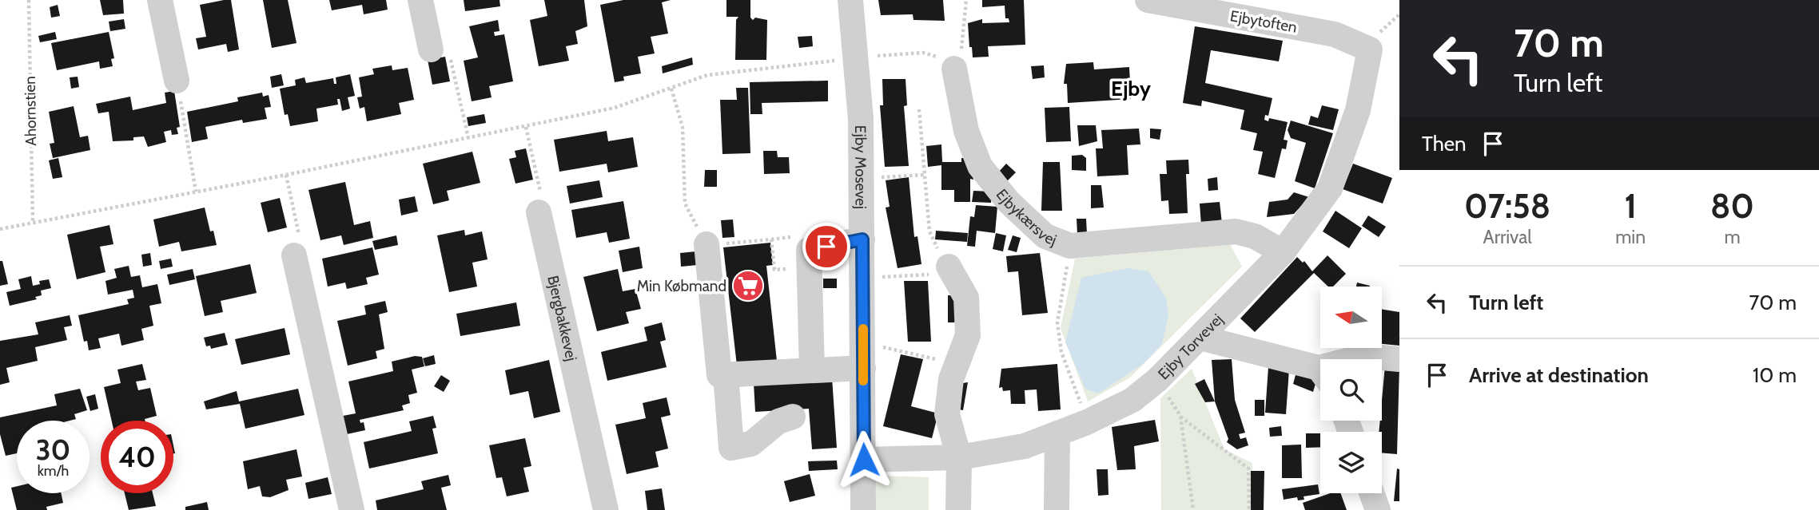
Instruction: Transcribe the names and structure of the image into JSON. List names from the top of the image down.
{
  "streets": {
    "street": [
      "Ejbytoften",
      "Ejby Mosevej",
      "Ejbykærsvej",
      "Bjergbakkevej",
      "Ejby Torvevej"
    ],
    "path": ["Ahornstien"]
  },
  "crossings": [
    ["Ejbytoften", "Ejby Torvevej"],
    ["Ejby Mosevej", "Ejby Torvevej"],
    ["Ejbykærsvej", "Ejby Torvevej"]
  ],
  "districts": ["Ejby"],
  "places": {
    "supermarket": ["Min Købmand"]
  },
  "north": "left",
  "page": {
    "turn": ["70 m", "Turn left"],
    "then": "Then",
    "eta": [
      "07:58",
      "Arrival",
      "1",
      "min",
      "80",
      "m"
    ],
    "list": [
      {
        "name": "Turn left",
        "value": "70 m"
      },
      {
        "name": "Arrive at destination",
        "value": "10 m"
      }
    ],
    "speed": "30 km/h",
    "limit": "40"
  }
}
